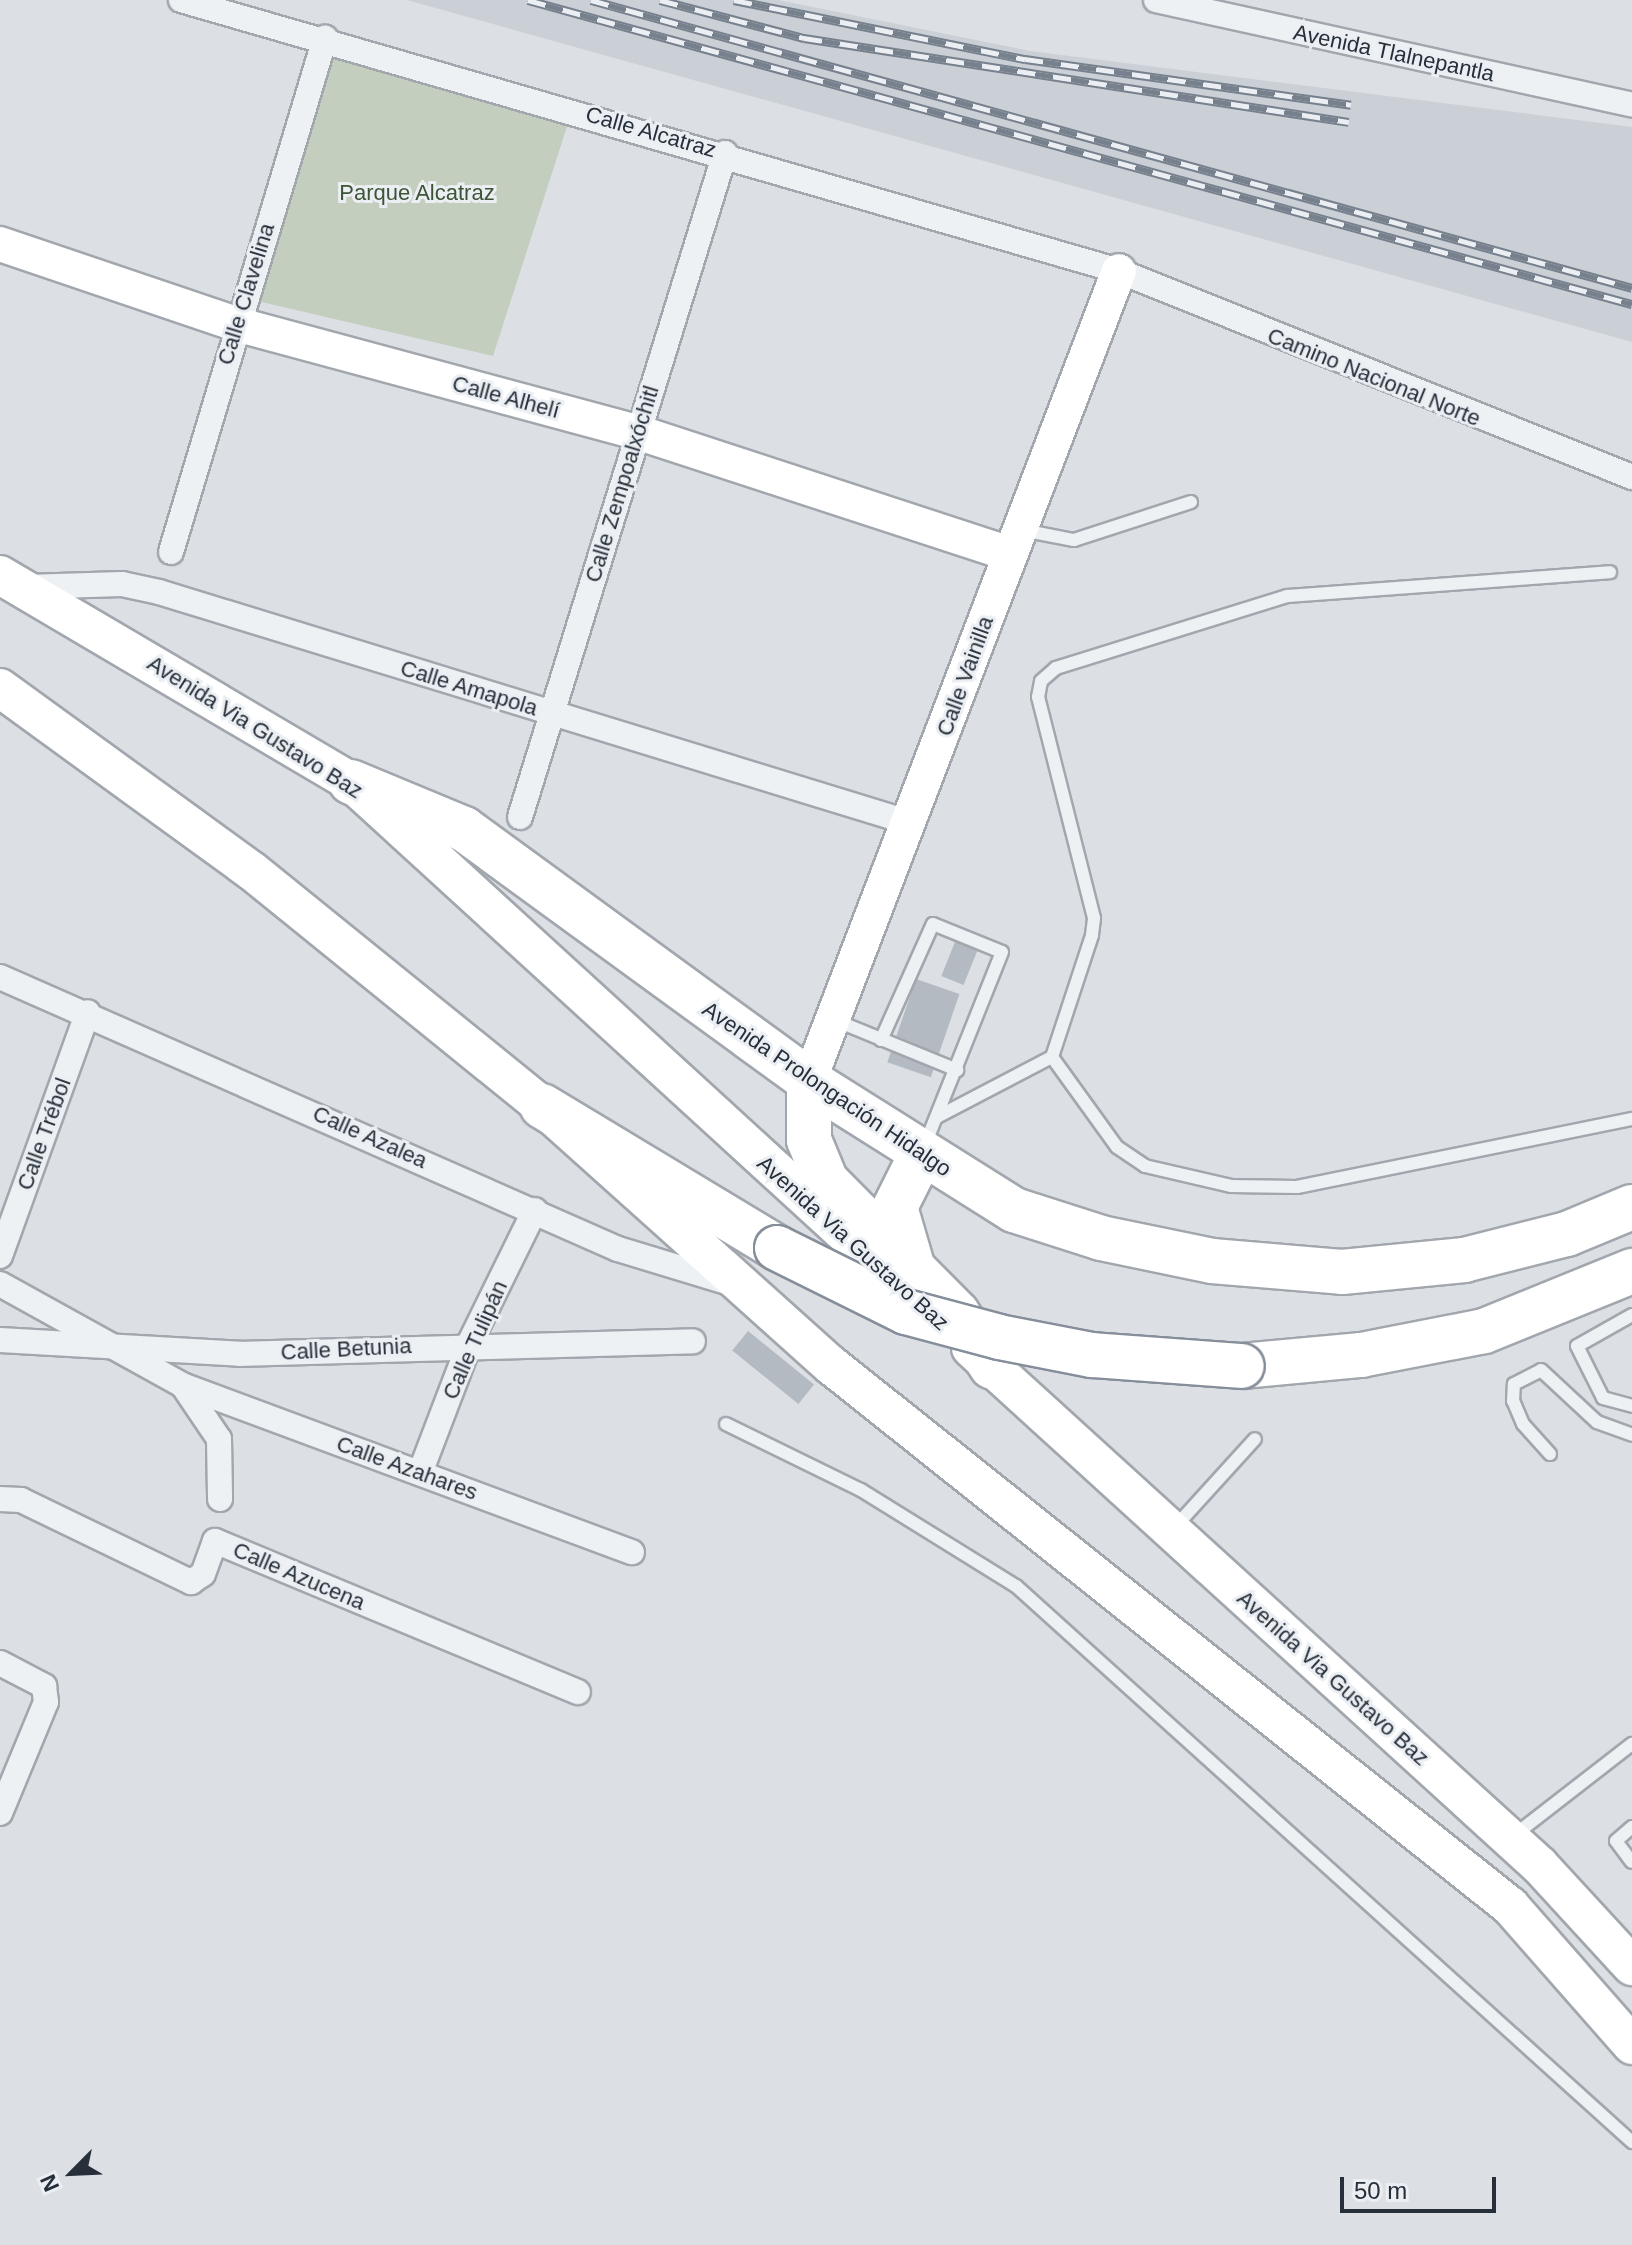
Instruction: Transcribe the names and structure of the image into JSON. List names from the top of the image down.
{
  "streets": {
    "highway": ["Avenida Prolongación Hidalgo"],
    "main road": ["Avenida Via Gustavo Baz"],
    "street": [
      "Avenida Tlalnepantla",
      "Calle Alcatraz",
      "Calle Clavelina",
      "Camino Nacional Norte",
      "Calle Alhelí",
      "Calle Zempoalxóchitl",
      "Calle Vainilla",
      "Calle Amapola",
      "Calle Trébol",
      "Calle Azalea",
      "Calle Tulipán",
      "Calle Betunia",
      "Calle Azahares",
      "Calle Azucena"
    ]
  },
  "crossings": [
    ["Calle Alcatraz", "Calle Clavelina"],
    ["Calle Alcatraz", "Camino Nacional Norte"],
    ["Calle Alcatraz", "Calle Zempoalxóchitl"],
    ["Calle Alcatraz", "Calle Vainilla"],
    ["Calle Clavelina", "Calle Alhelí"],
    ["Camino Nacional Norte", "Calle Vainilla"],
    ["Calle Alhelí", "Calle Zempoalxóchitl"],
    ["Calle Alhelí", "Calle Vainilla"],
    ["Calle Zempoalxóchitl", "Calle Amapola"],
    ["Calle Vainilla", "Calle Amapola"],
    ["Calle Vainilla", "Avenida Prolongación Hidalgo"],
    ["Calle Amapola", "Avenida Via Gustavo Baz"],
    ["Avenida Via Gustavo Baz", "Avenida Prolongación Hidalgo"],
    ["Calle Trébol", "Calle Azalea"],
    ["Calle Azalea", "Calle Tulipán"],
    ["Calle Tulipán", "Calle Betunia"],
    ["Calle Tulipán", "Calle Azahares"],
    ["Calle Betunia", "Calle Azahares"]
  ],
  "parks": ["Parque Alcatraz"],
  "scale_bar": "50 m",
  "north": "bottom left"
}
